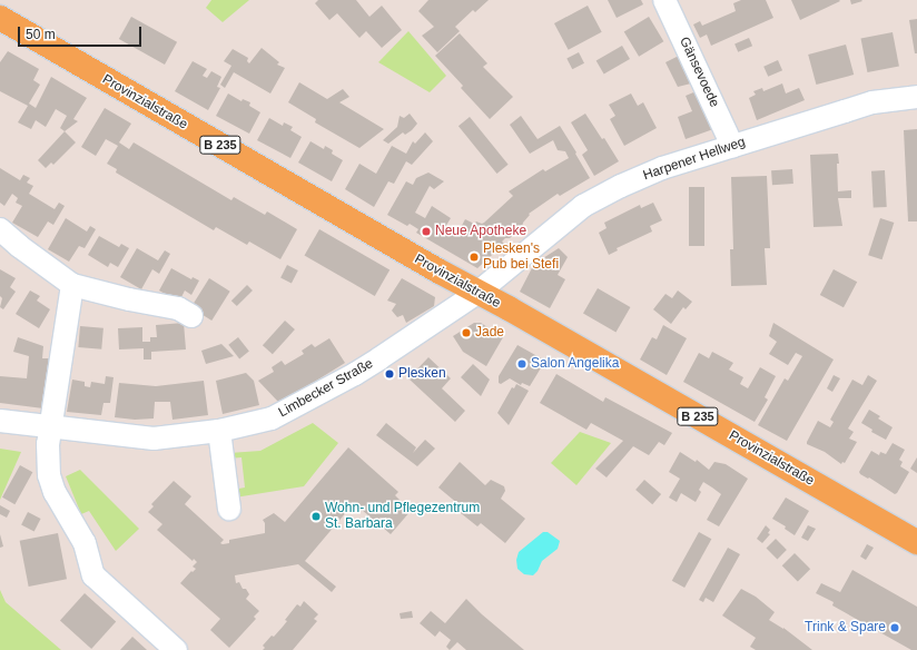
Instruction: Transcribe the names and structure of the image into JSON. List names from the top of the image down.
{
  "streets": {
    "main road": ["Provinzialstraße", "B 235"],
    "street": ["Gänsevoede", "Harpener Hellweg", "Limbecker Straße"]
  },
  "crossings": [
    ["Gänsevoede", "Harpener Hellweg"],
    ["Provinzialstraße", "Harpener Hellweg"],
    ["Provinzialstraße", "Limbecker Straße"],
    ["Harpener Hellweg", "Limbecker Straße"]
  ],
  "places": [
    "Neue Apotheke",
    "Plesken's Pub bei Stefi",
    "Jade",
    "Salon Angelika",
    "Plesken",
    "Wohn- und Pflegezentrum St. Barbara",
    "Trink & Spare"
  ],
  "scale_bar": "50 m"
}
